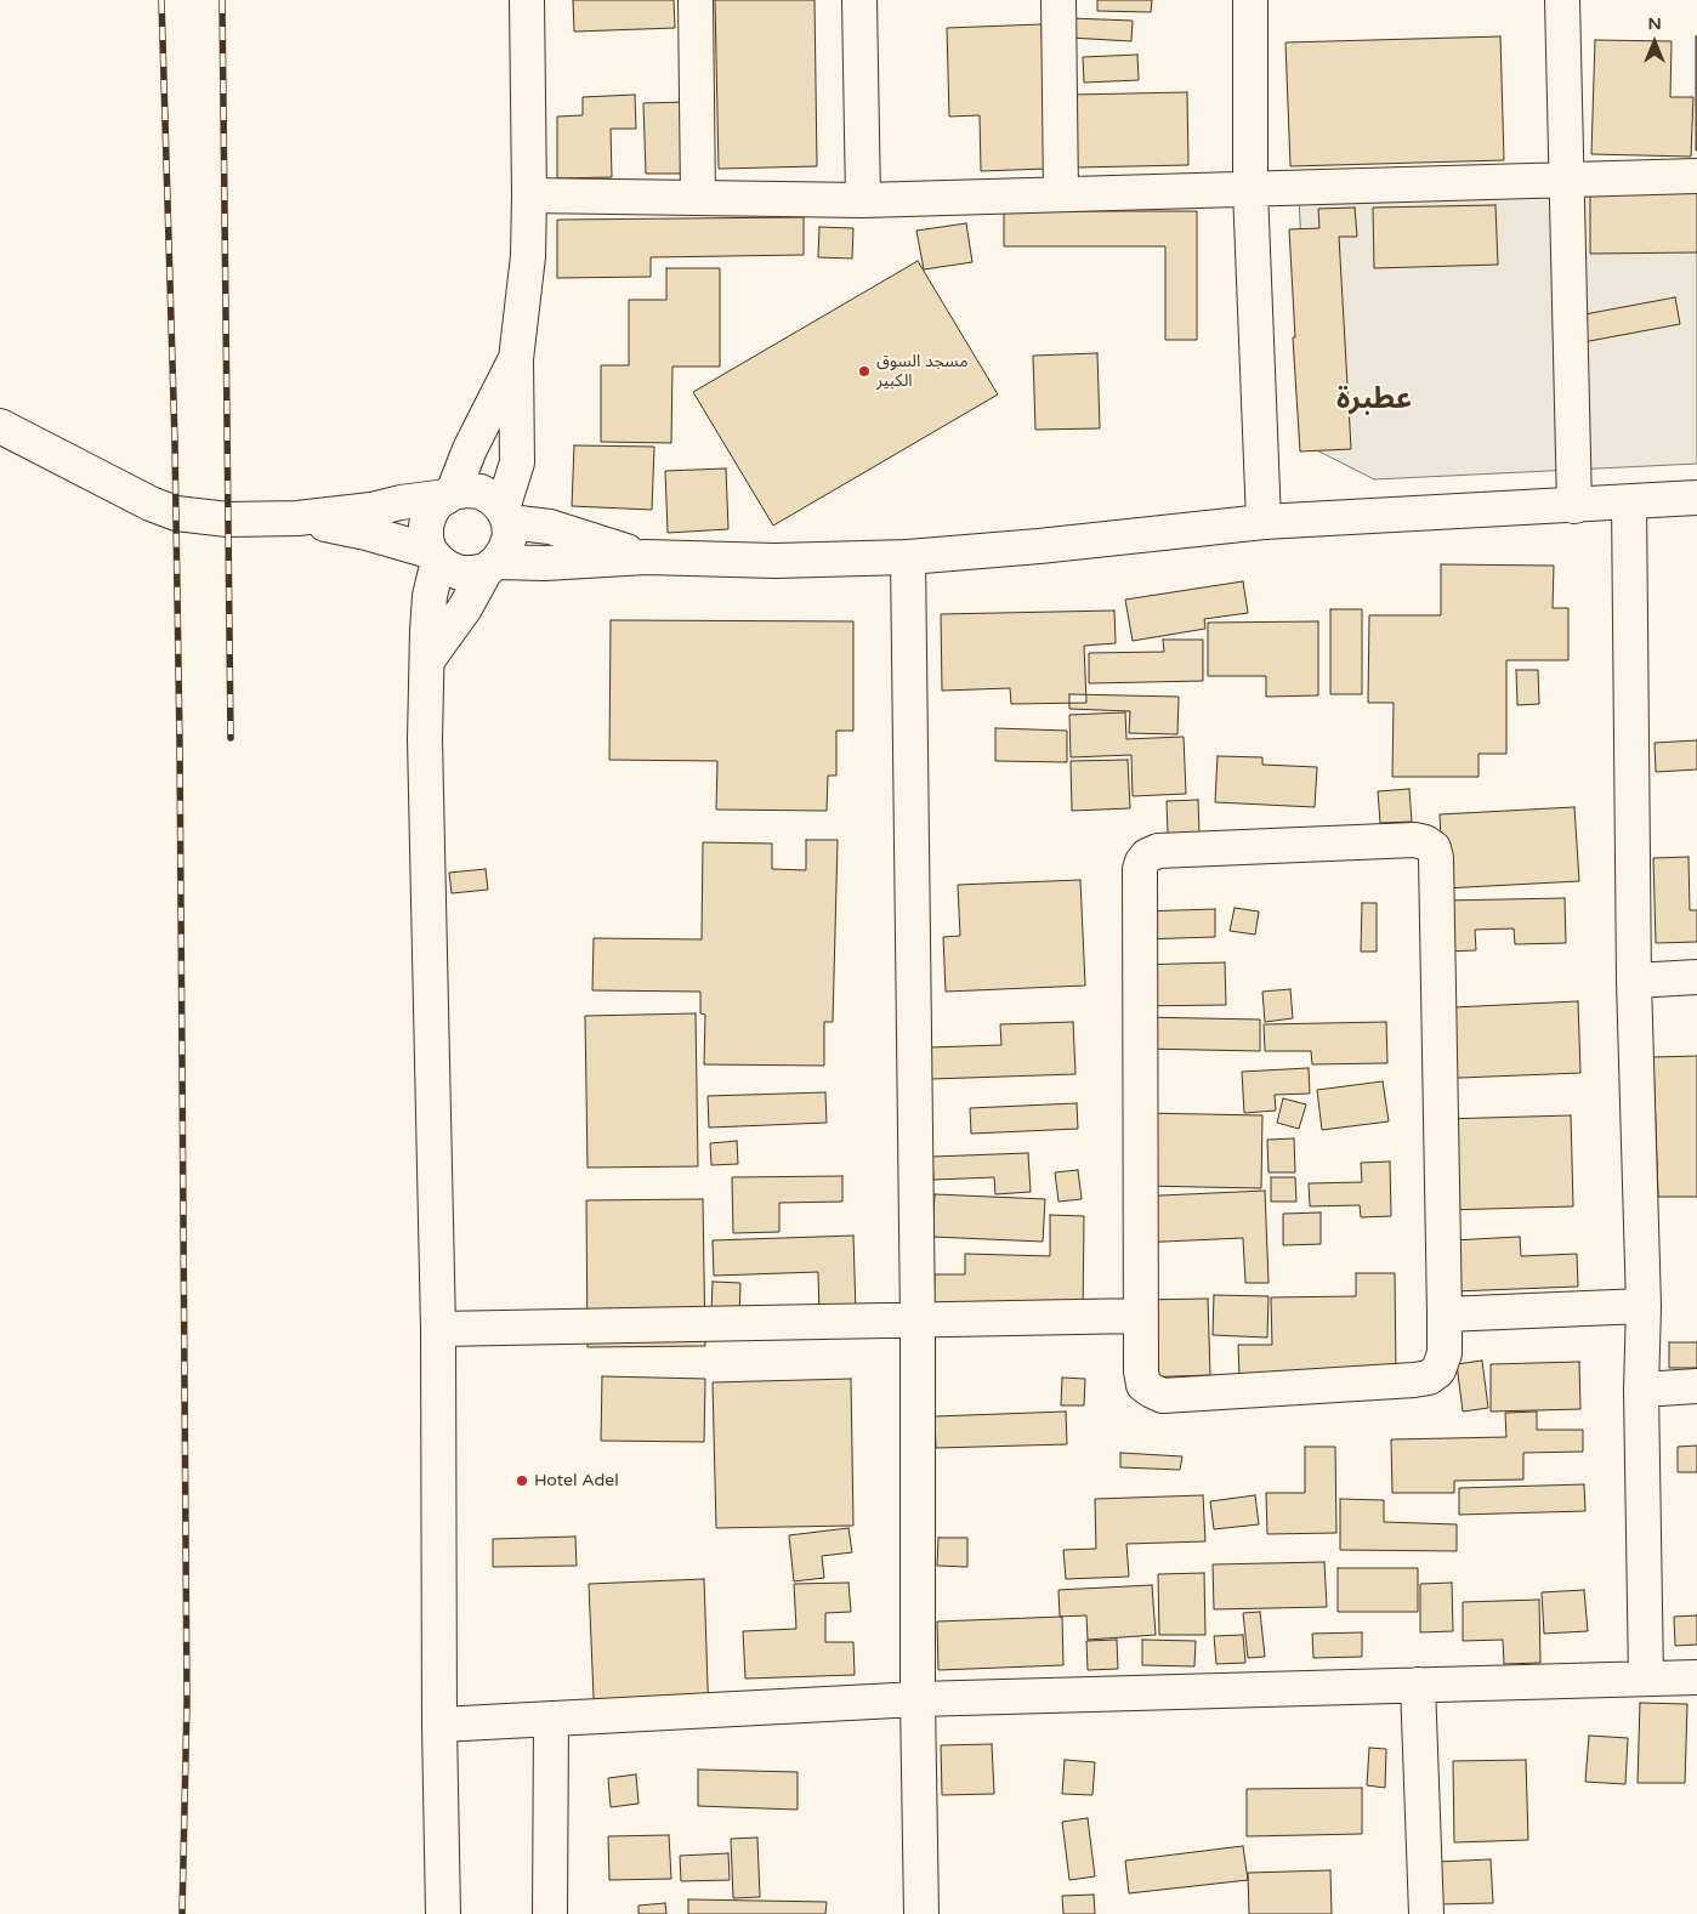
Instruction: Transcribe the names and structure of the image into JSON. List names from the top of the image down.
{
  "districts": ["عطبرة"],
  "places": ["مسجد السوق الكبير", "Hotel Adel"],
  "north": "top"
}
